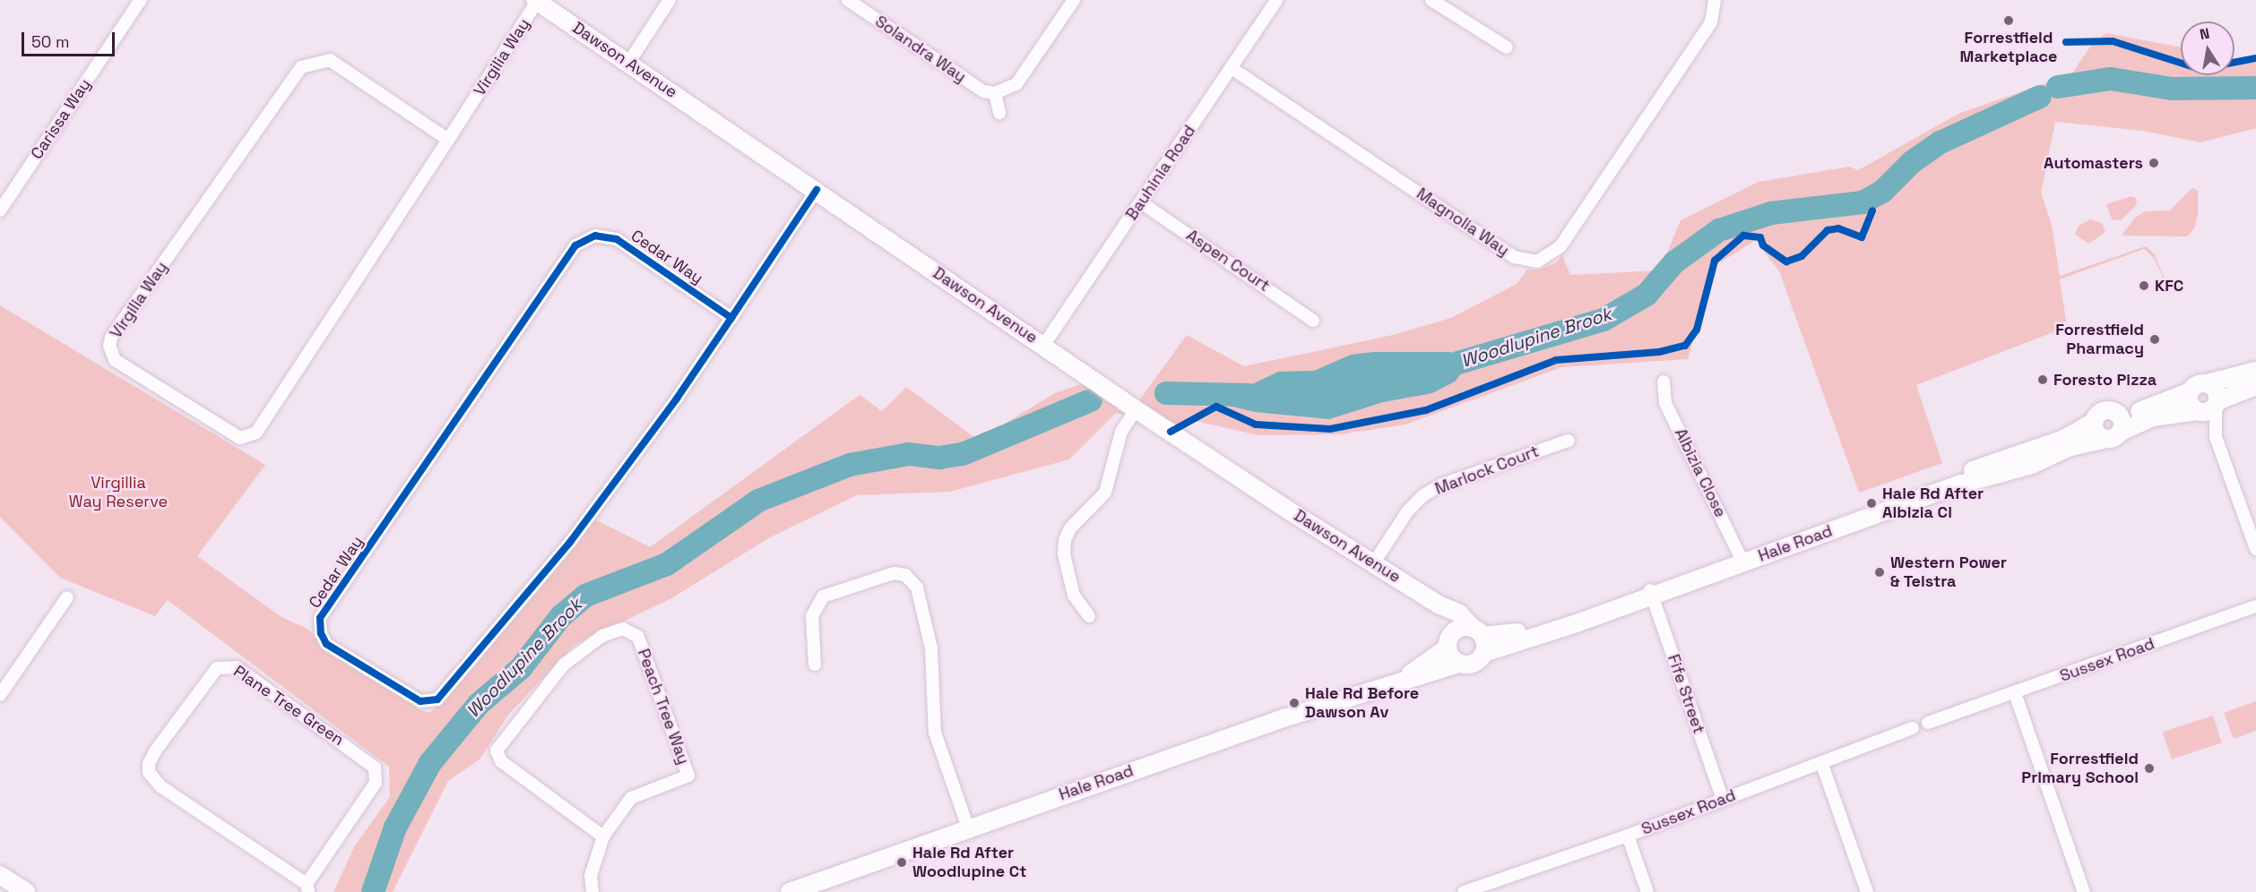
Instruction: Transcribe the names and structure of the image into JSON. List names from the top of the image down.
{
  "streets": {
    "main road": ["Dawson Avenue", "Hale Road"],
    "street": [
      "Solandra Way",
      "Virgilia Way",
      "Carissa Way",
      "Bauhinia Road",
      "Magnolia Way",
      "Cedar Way",
      "Aspen Court",
      "Marlock Court",
      "Albizia Close",
      "Sussex Road",
      "Fife Street",
      "Plane Tree Green",
      "Peach Tree Way"
    ]
  },
  "crossings": [
    ["Virgilia Way", "Dawson Avenue"],
    ["Dawson Avenue", "Bauhinia Road"],
    ["Dawson Avenue", "Cedar Way"],
    ["Dawson Avenue", "Marlock Court"],
    ["Dawson Avenue", "Hale Road"],
    ["Bauhinia Road", "Magnolia Way"],
    ["Bauhinia Road", "Aspen Court"],
    ["Albizia Close", "Hale Road"],
    ["Hale Road", "Fife Street"],
    ["Sussex Road", "Fife Street"]
  ],
  "water": ["Woodlupine Brook"],
  "parks": ["Virgillia Way Reserve"],
  "places": [
    "Forrestfield Marketplace",
    "Automasters",
    "KFC",
    "Forrestfield Pharmacy",
    "Foresto Pizza",
    "Hale Rd After Albizia Cl",
    "Western Power & Telstra",
    "Hale Rd Before Dawson Av",
    "Forrestfield Primary School",
    "Hale Rd After Woodlupine Ct"
  ],
  "scale_bar": "50 m",
  "north": "top"
}
